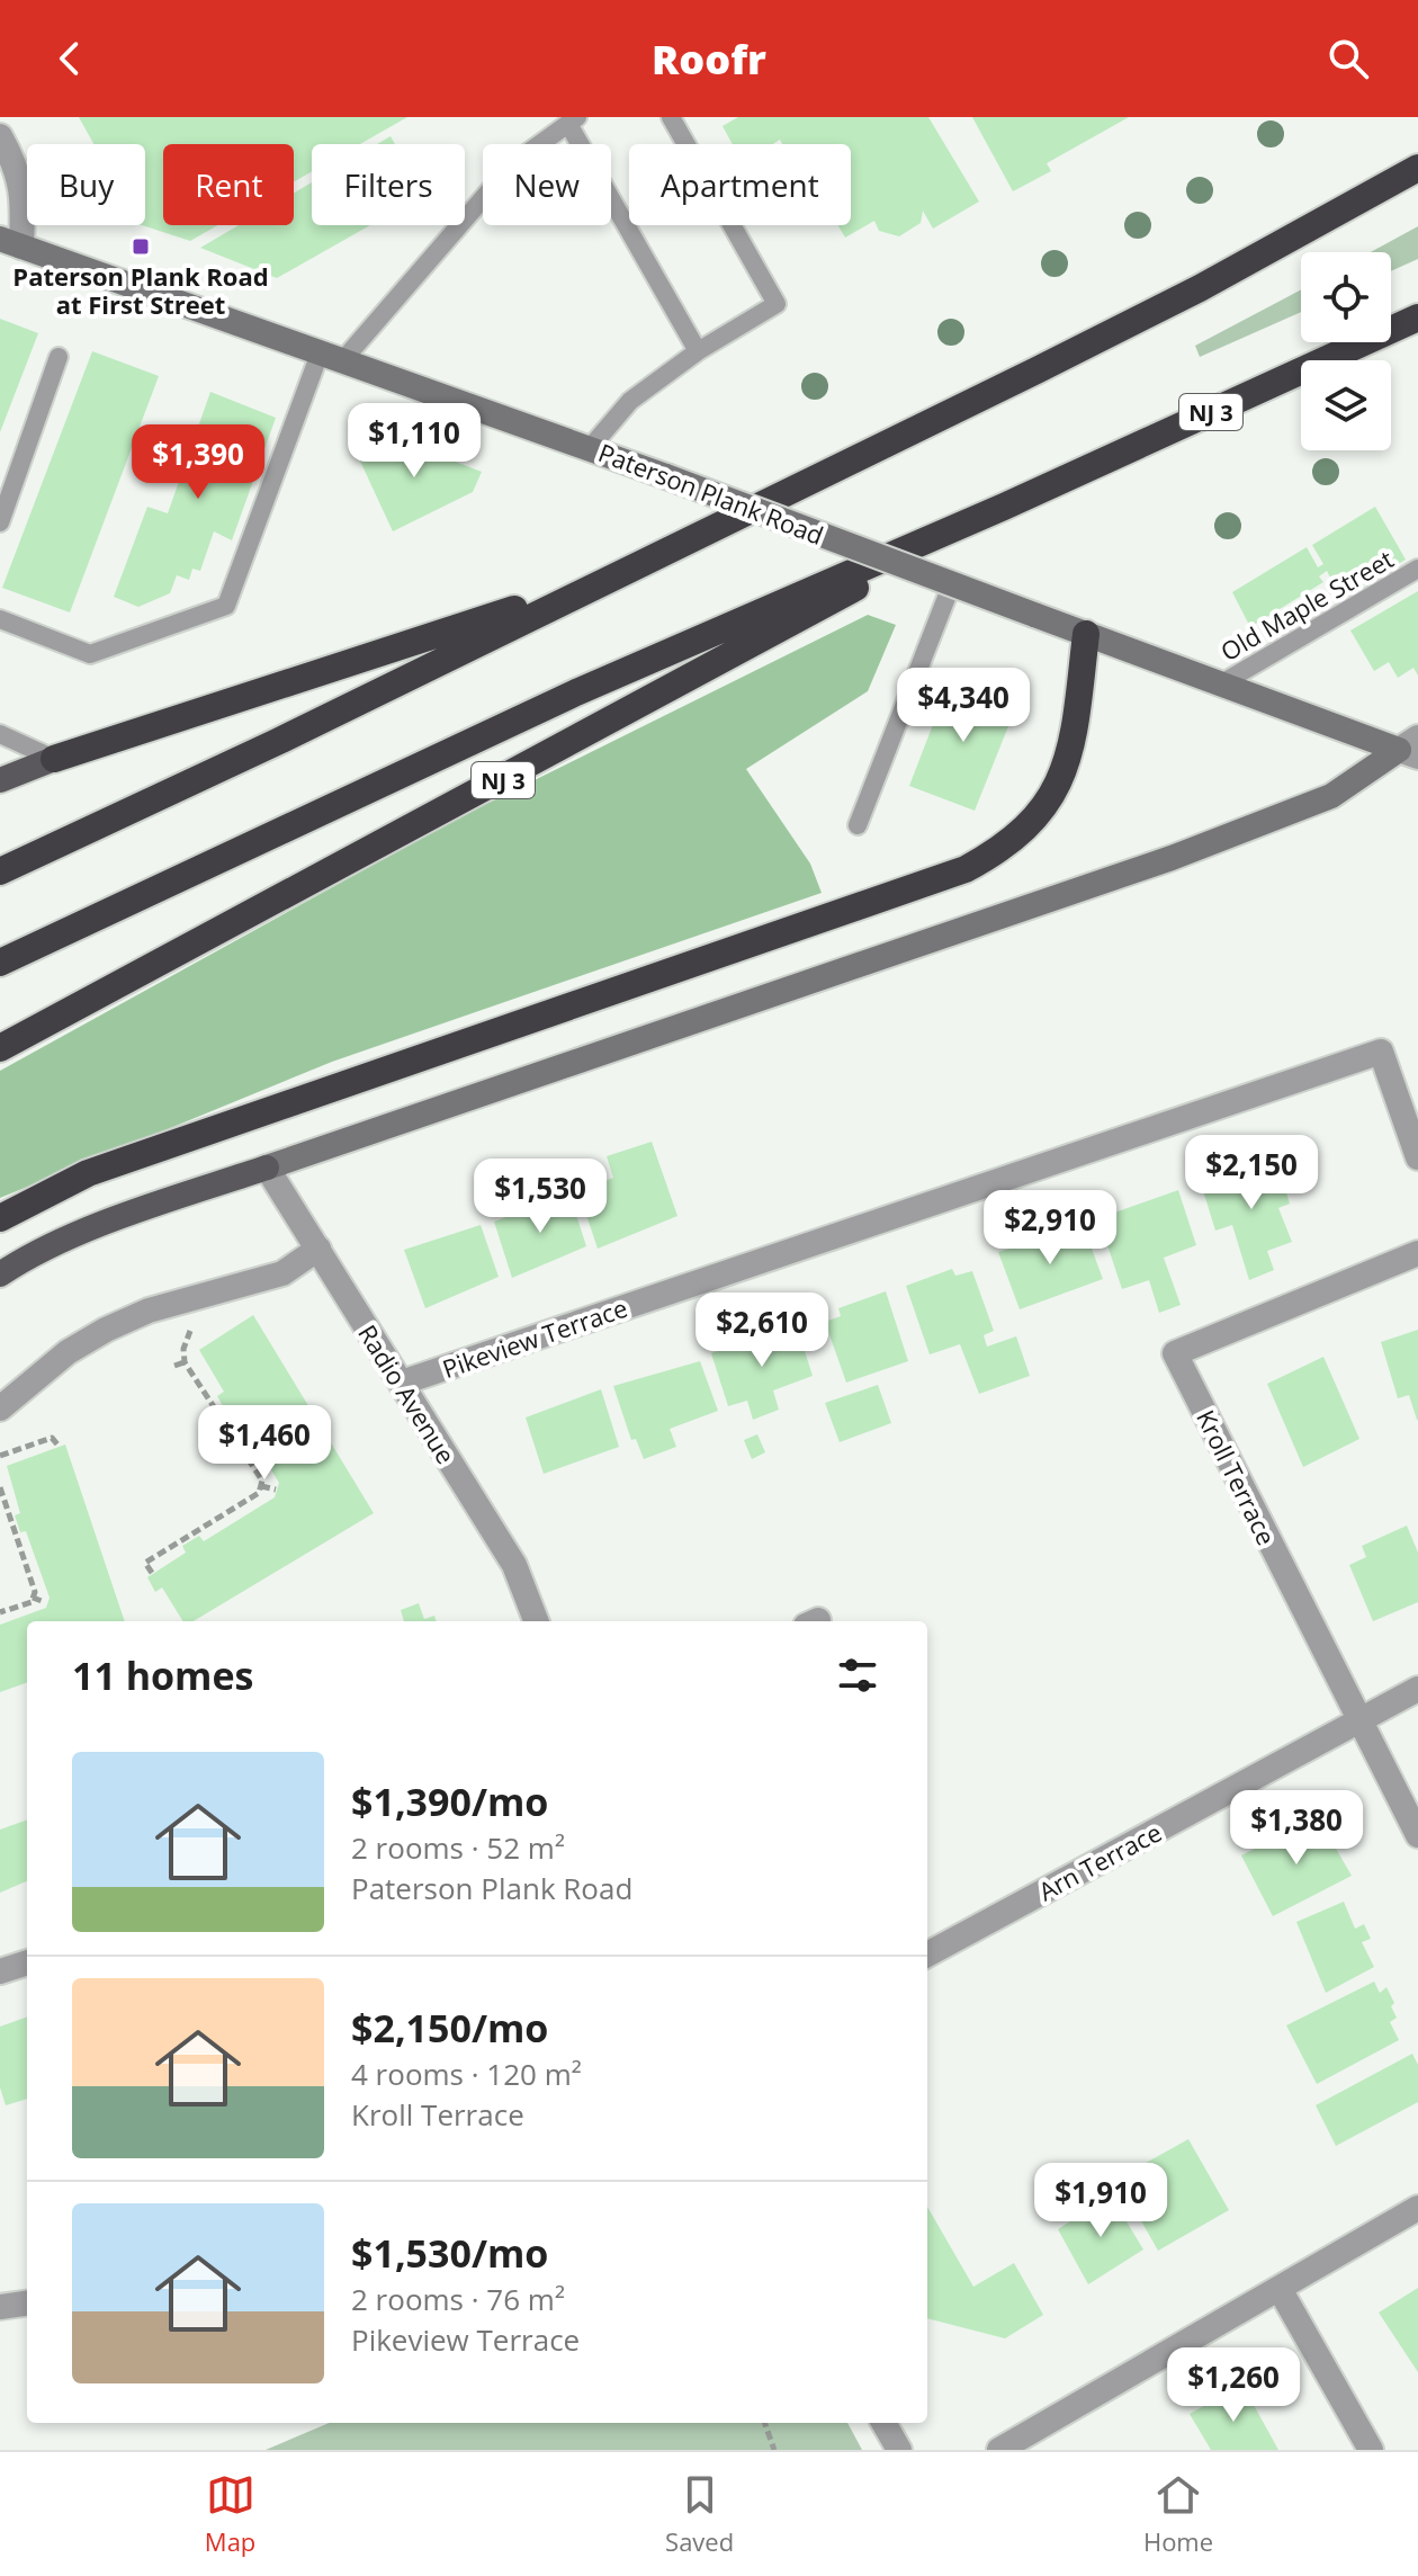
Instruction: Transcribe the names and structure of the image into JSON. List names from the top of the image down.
{
  "streets": {
    "highway": ["NJ 3"],
    "main road": ["Paterson Plank Road"],
    "street": [
      "Pikeview Terrace",
      "Radio Avenue",
      "Kroll Terrace",
      "Arn Terrace"
    ],
    "lane": ["Old Maple Street"]
  },
  "crossings": [
    ["Paterson Plank Road", "Old Maple Street"],
    ["Pikeview Terrace", "Radio Avenue"],
    ["Kroll Terrace", "Arn Terrace"]
  ],
  "places": {
    "transit": ["Paterson Plank Road at First Street"]
  },
  "page": {
    "header": "Roofr",
    "chip": [
      "Buy",
      "Rent",
      "Filters",
      "New",
      "Apartment"
    ],
    "price": [
      "$1,110",
      "$1,390",
      "$4,340",
      "$2,150",
      "$1,530",
      "$2,910",
      "$2,610",
      "$1,460",
      "$1,380",
      "$1,910",
      "$1,260"
    ],
    "heading": "11 homes",
    "list": [
      {
        "name": "$1,390/mo",
        "note": "2 rooms · 52 m² · Paterson Plank Road"
      },
      {
        "name": "$2,150/mo",
        "note": "4 rooms · 120 m² · Kroll Terrace"
      },
      {
        "name": "$1,530/mo",
        "note": "2 rooms · 76 m² · Pikeview Terrace"
      }
    ],
    "tabs": ["Map", "Saved", "Home"]
  }
}
